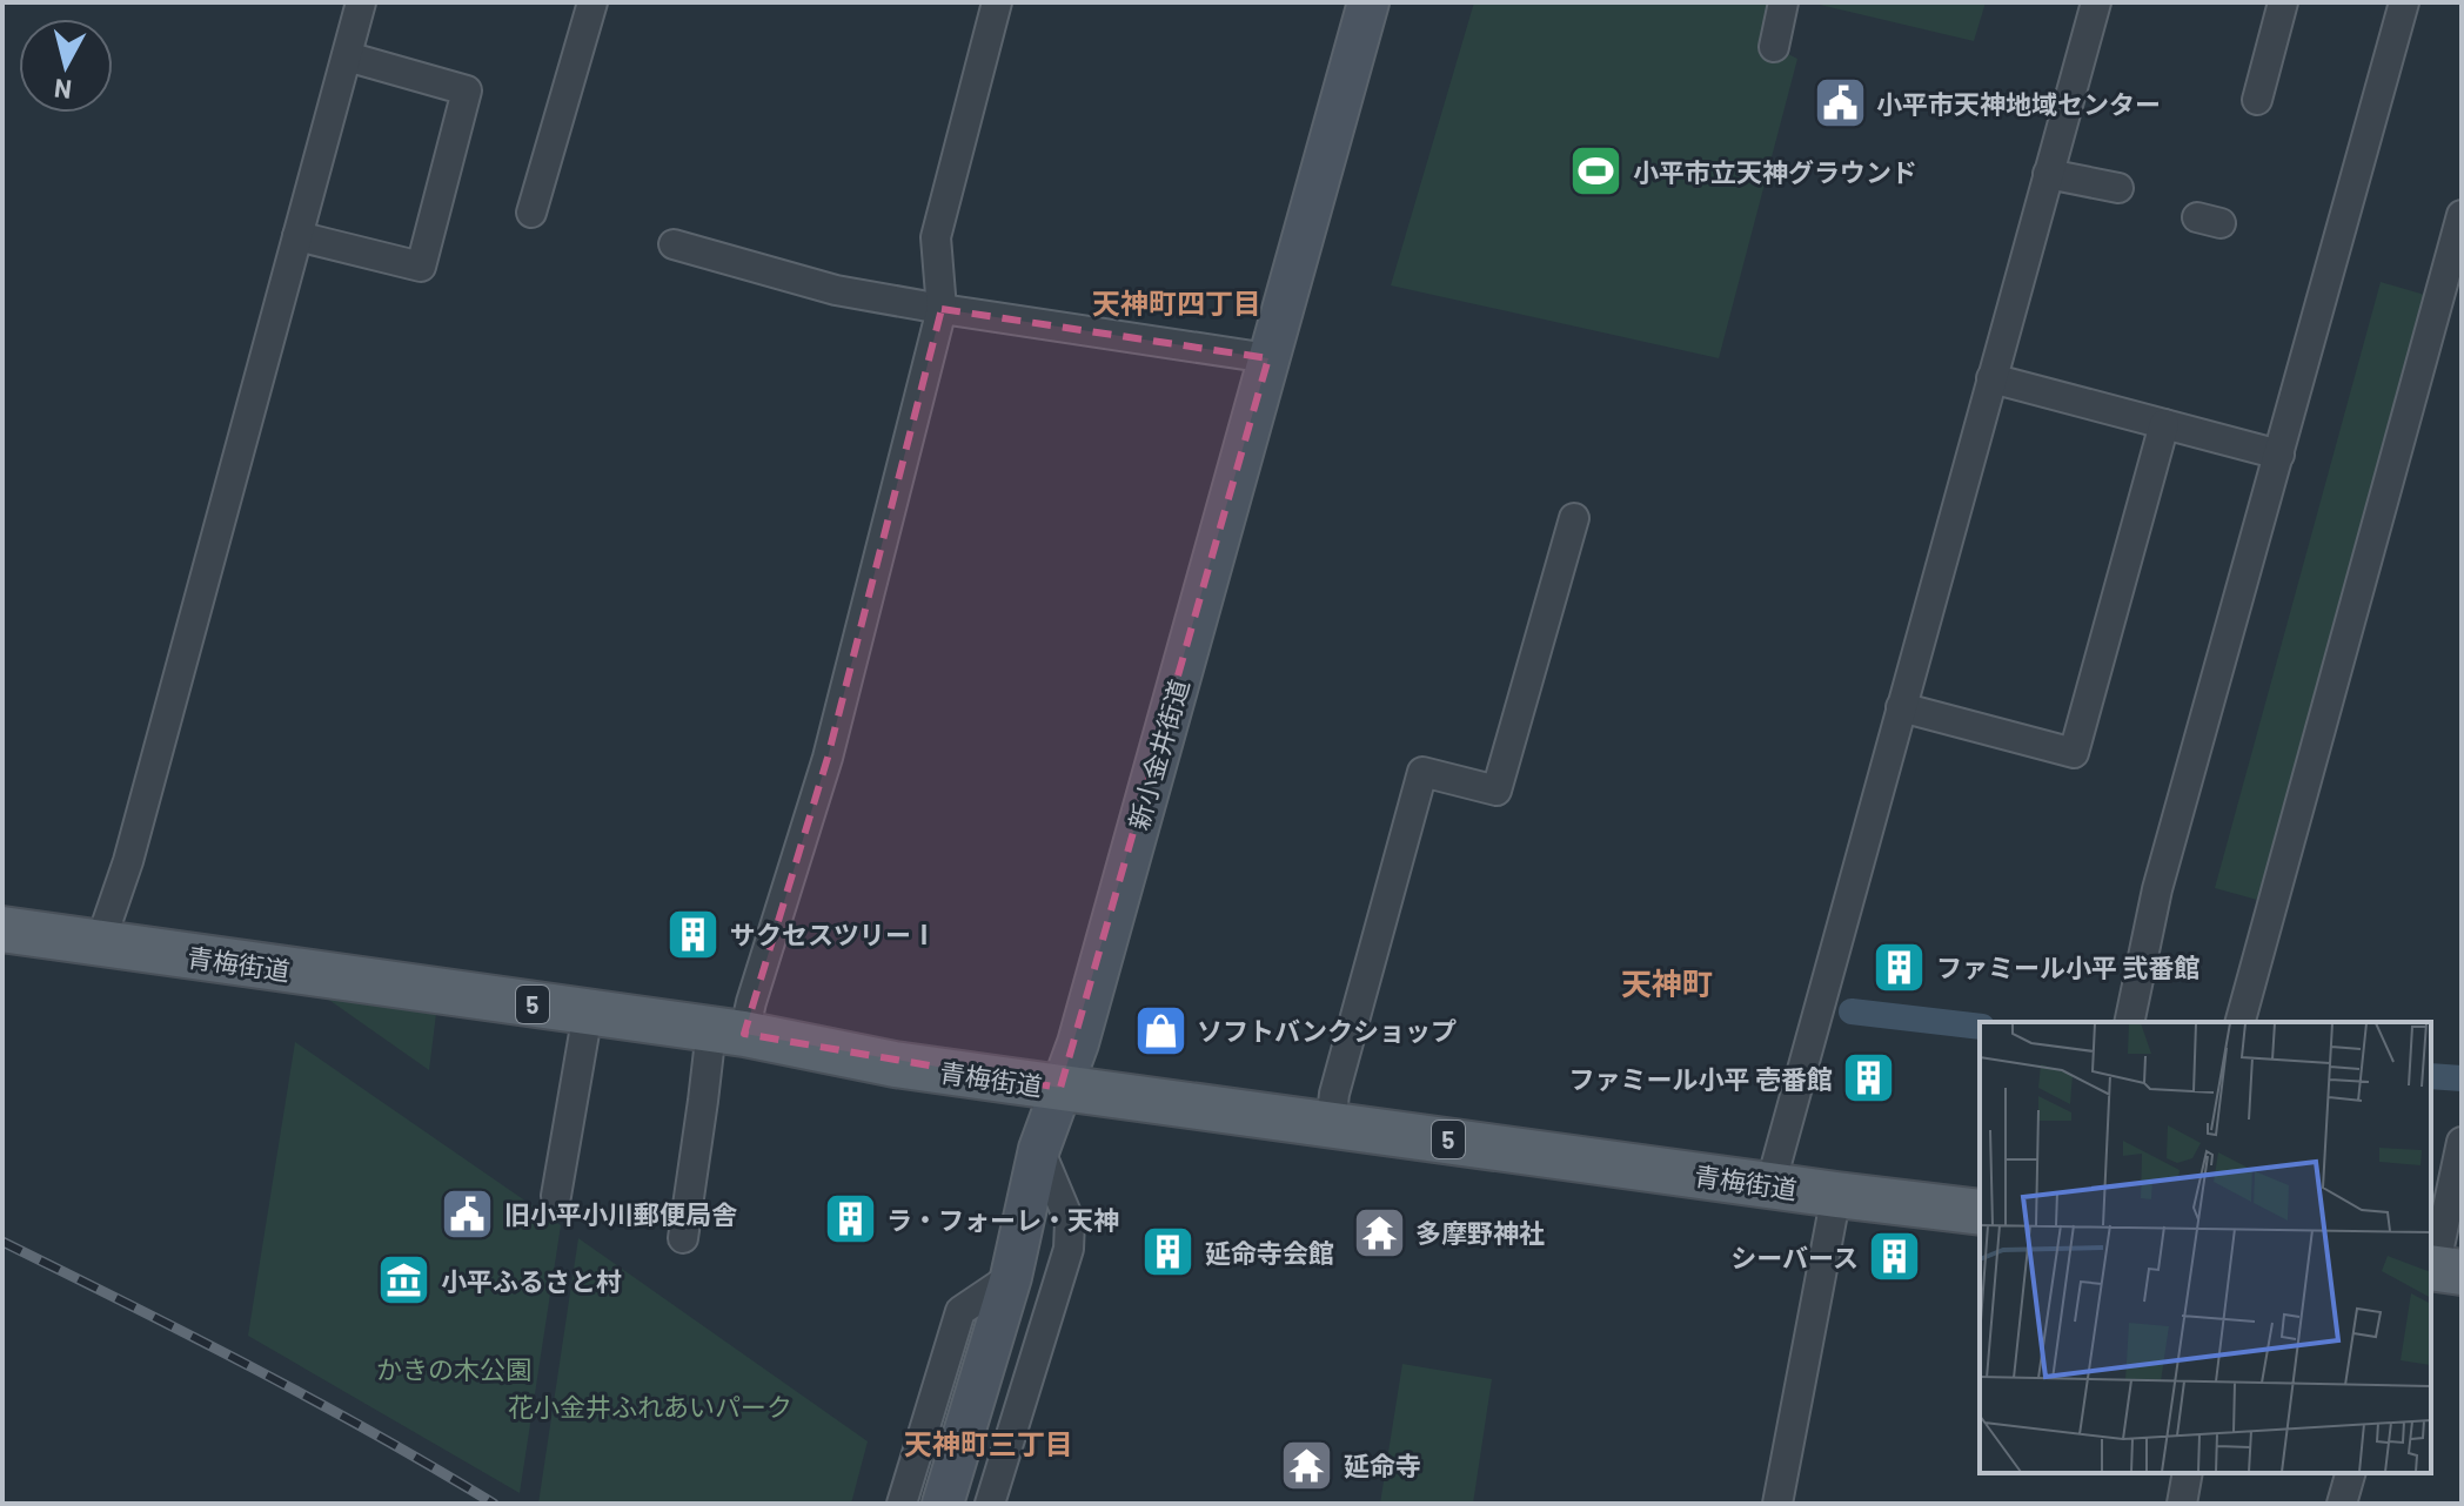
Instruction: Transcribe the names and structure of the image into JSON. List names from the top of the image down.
{
  "streets": {
    "main road": ["新小金井街道", "青梅街道", "5"]
  },
  "crossings": [
    ["新小金井街道", "青梅街道"]
  ],
  "districts": ["天神町四丁目", "天神町", "天神町三丁目"],
  "parks": ["かきの木公園", "花小金井ふれあいパーク"],
  "places": {
    "public building": ["小平市天神地域センター", "旧小平小川郵便局舎"],
    "sports": ["小平市立天神グラウンド"],
    "building": [
      "サクセスツリーⅠ",
      "ファミール小平 弐番館",
      "ファミール小平 壱番館",
      "ラ・フォーレ・天神",
      "延命寺会館",
      "シーバース"
    ],
    "shop": ["ソフトバンクショップ"],
    "temple": ["多摩野神社", "延命寺"],
    "museum": ["小平ふるさと村"]
  },
  "north": "bottom"
}
